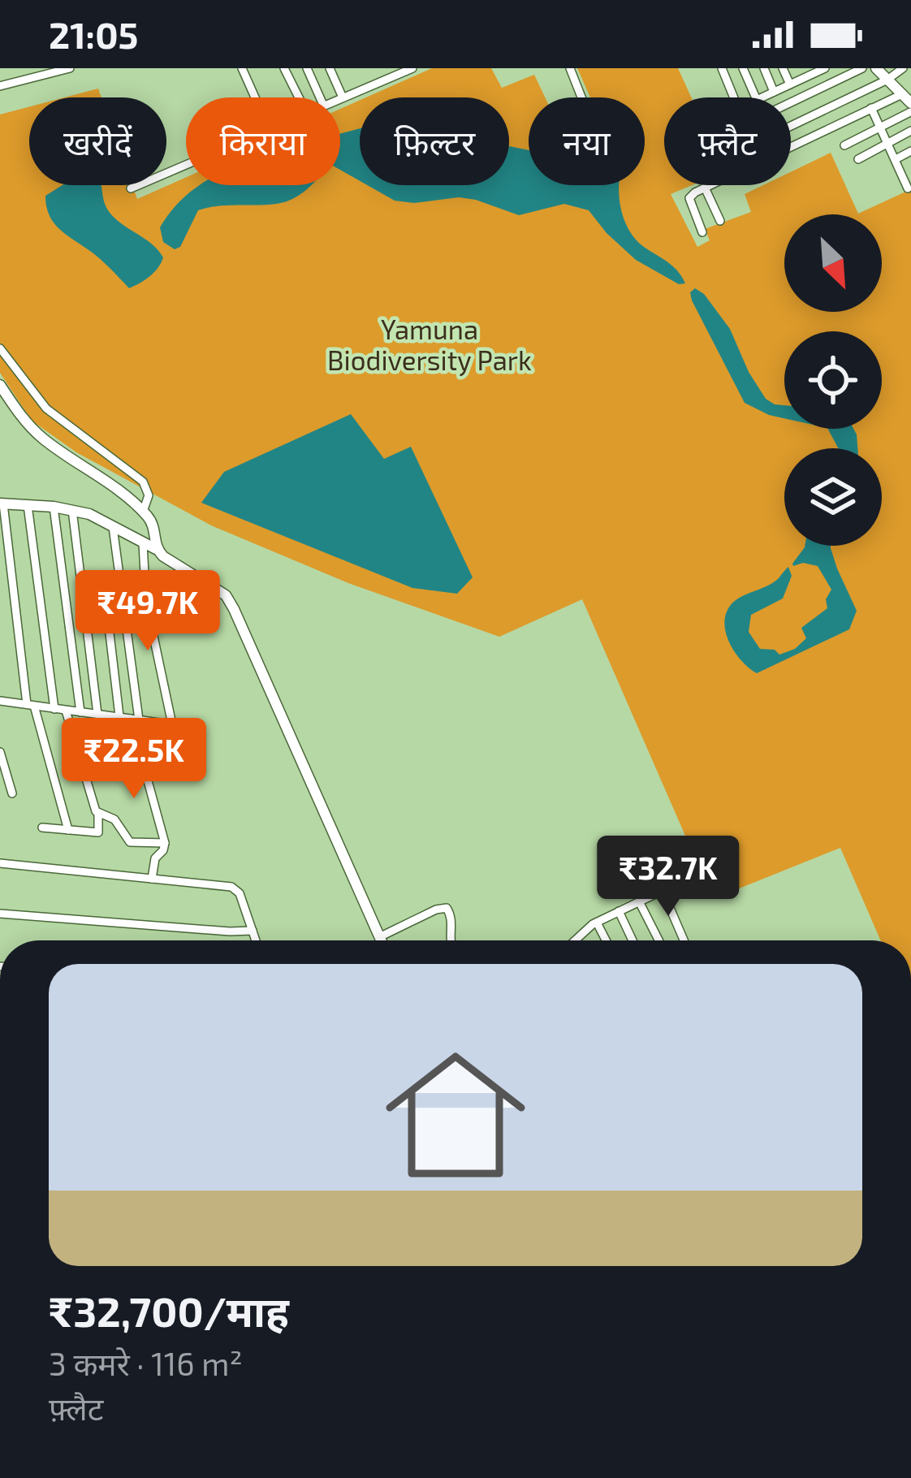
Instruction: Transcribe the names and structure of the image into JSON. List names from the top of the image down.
{
  "parks": ["Yamuna Biodiversity Park"],
  "north": "bottom right",
  "page": {
    "status": "21:05",
    "chip": [
      "खरीदें",
      "किराया",
      "फ़िल्टर",
      "नया",
      "फ़्लैट"
    ],
    "price": ["₹49.7K", "₹22.5K", "₹32.7K"],
    "list": [
      {
        "name": "₹32,700/माह",
        "note": "3 कमरे · 116 m² · फ़्लैट"
      }
    ]
  }
}
